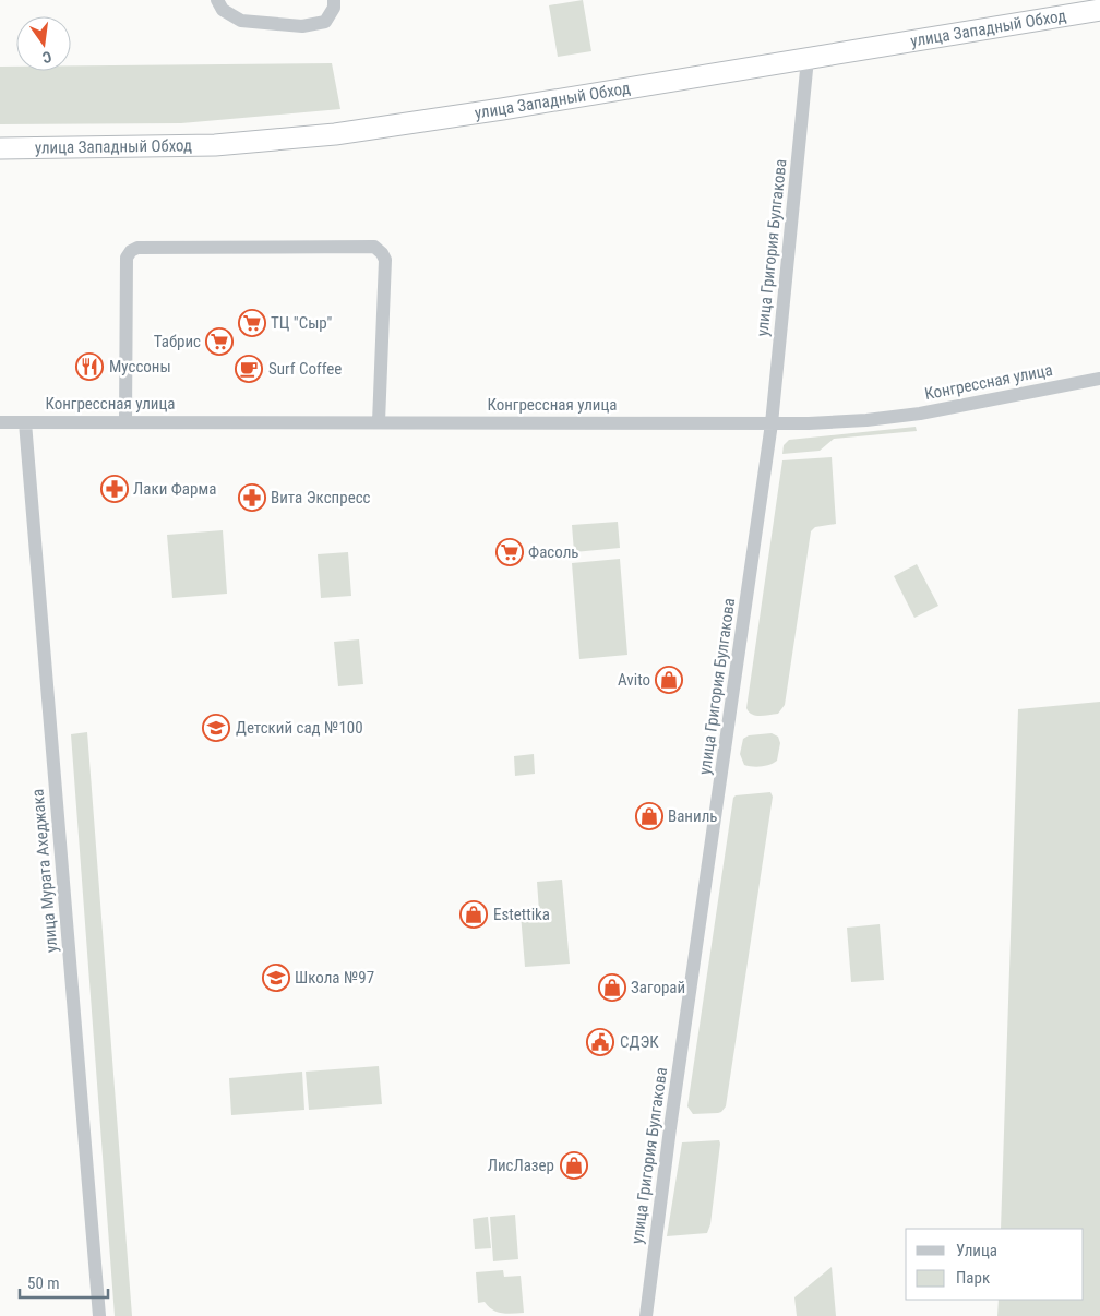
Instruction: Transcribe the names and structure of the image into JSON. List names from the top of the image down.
{
  "streets": {
    "highway": ["улица Западный Обход"],
    "street": ["улица Григория Булгакова", "Конгрессная улица", "улица Мурата Ахеджака"]
  },
  "crossings": [
    ["улица Западный Обход", "улица Григория Булгакова"],
    ["улица Григория Булгакова", "Конгрессная улица"],
    ["Конгрессная улица", "улица Мурата Ахеджака"]
  ],
  "places": {
    "supermarket": ["ТЦ \"Сыр\"", "Табрис", "Фасоль"],
    "restaurant": ["Муссоны"],
    "cafe": ["Surf Coffee"],
    "pharmacy": ["Лаки Фарма", "Вита Экспресс"],
    "shop": [
      "Avito",
      "Ваниль",
      "Estettika",
      "Загорай",
      "ЛисЛазер"
    ],
    "school or university": ["Детский сад №100", "Школа №97"],
    "public building": ["СДЭК"]
  },
  "legend": ["Улица", "Парк"],
  "scale_bar": "50 m",
  "north": "bottom"
}
